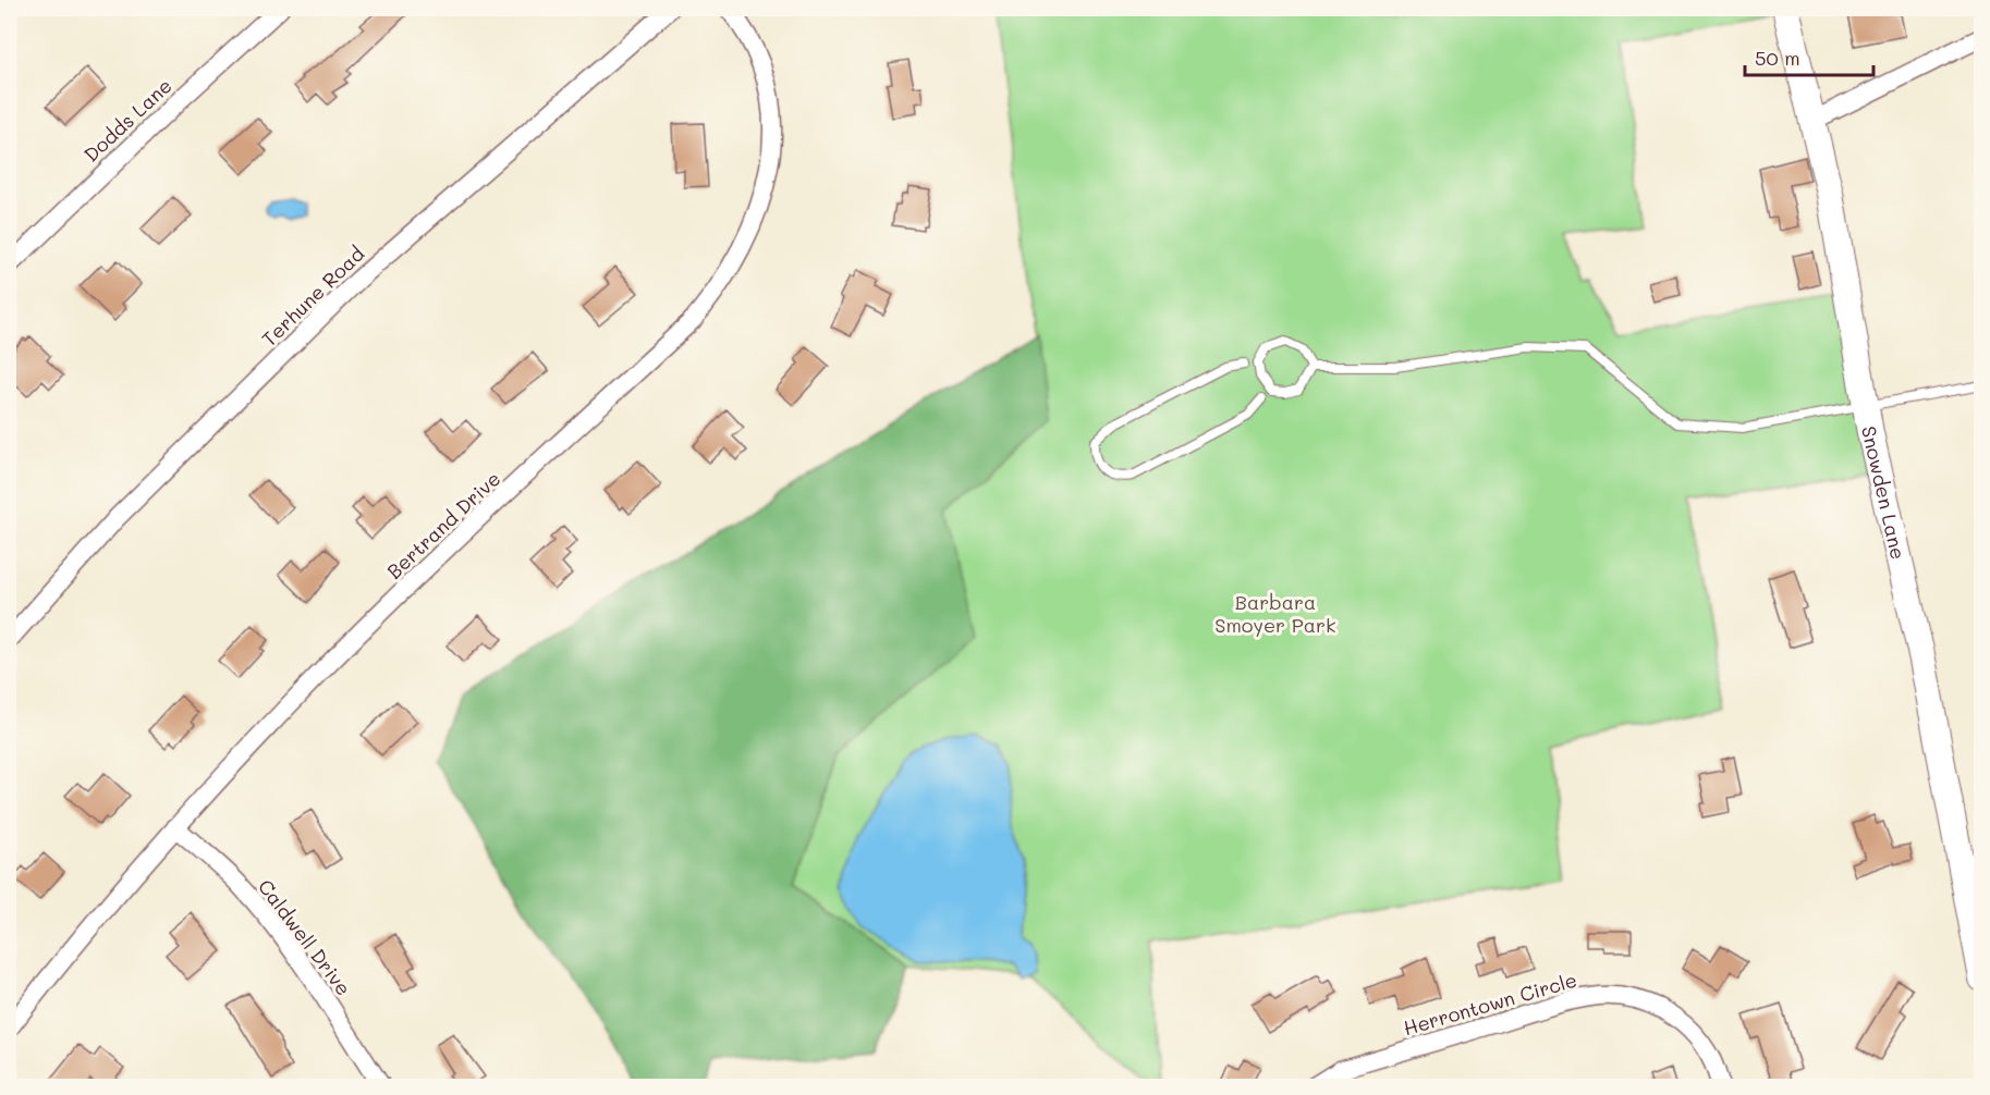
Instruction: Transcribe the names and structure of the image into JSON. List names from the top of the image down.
{
  "streets": {
    "street": [
      "Dodds Lane",
      "Terhune Road",
      "Snowden Lane",
      "Bertrand Drive",
      "Caldwell Drive",
      "Herrontown Circle"
    ]
  },
  "crossings": [
    ["Bertrand Drive", "Caldwell Drive"]
  ],
  "parks": ["Barbara Smoyer Park"],
  "scale_bar": "50 m"
}
